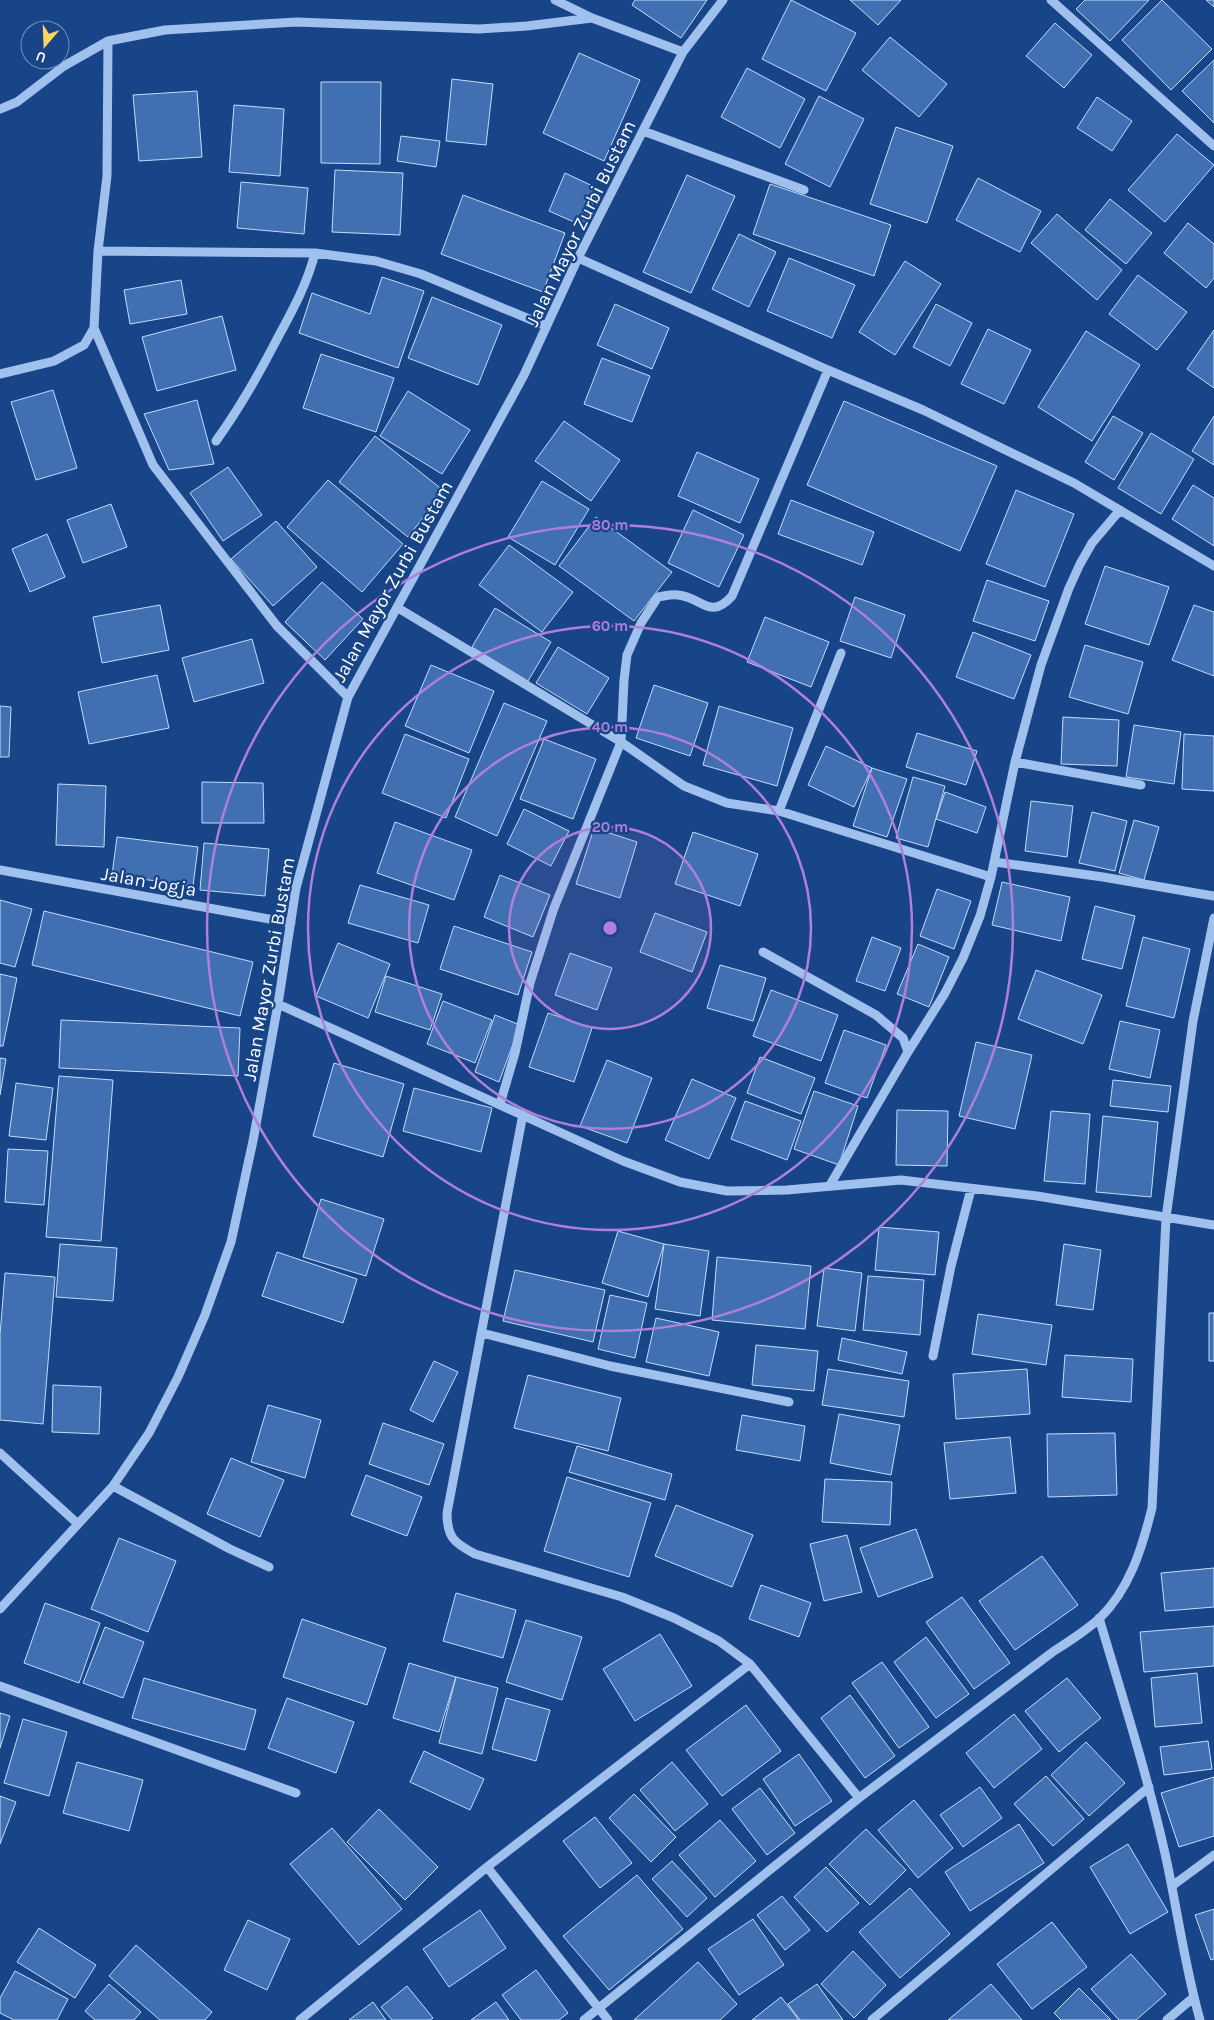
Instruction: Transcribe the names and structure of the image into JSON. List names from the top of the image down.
{
  "streets": {
    "street": ["Jalan Mayor Zurbi Bustam", "Jalan Jogja"]
  },
  "crossings": [
    ["Jalan Mayor Zurbi Bustam", "Jalan Jogja"]
  ],
  "north": "bottom",
  "rings": [
    "80 m",
    "60 m",
    "40 m",
    "20 m"
  ]
}
